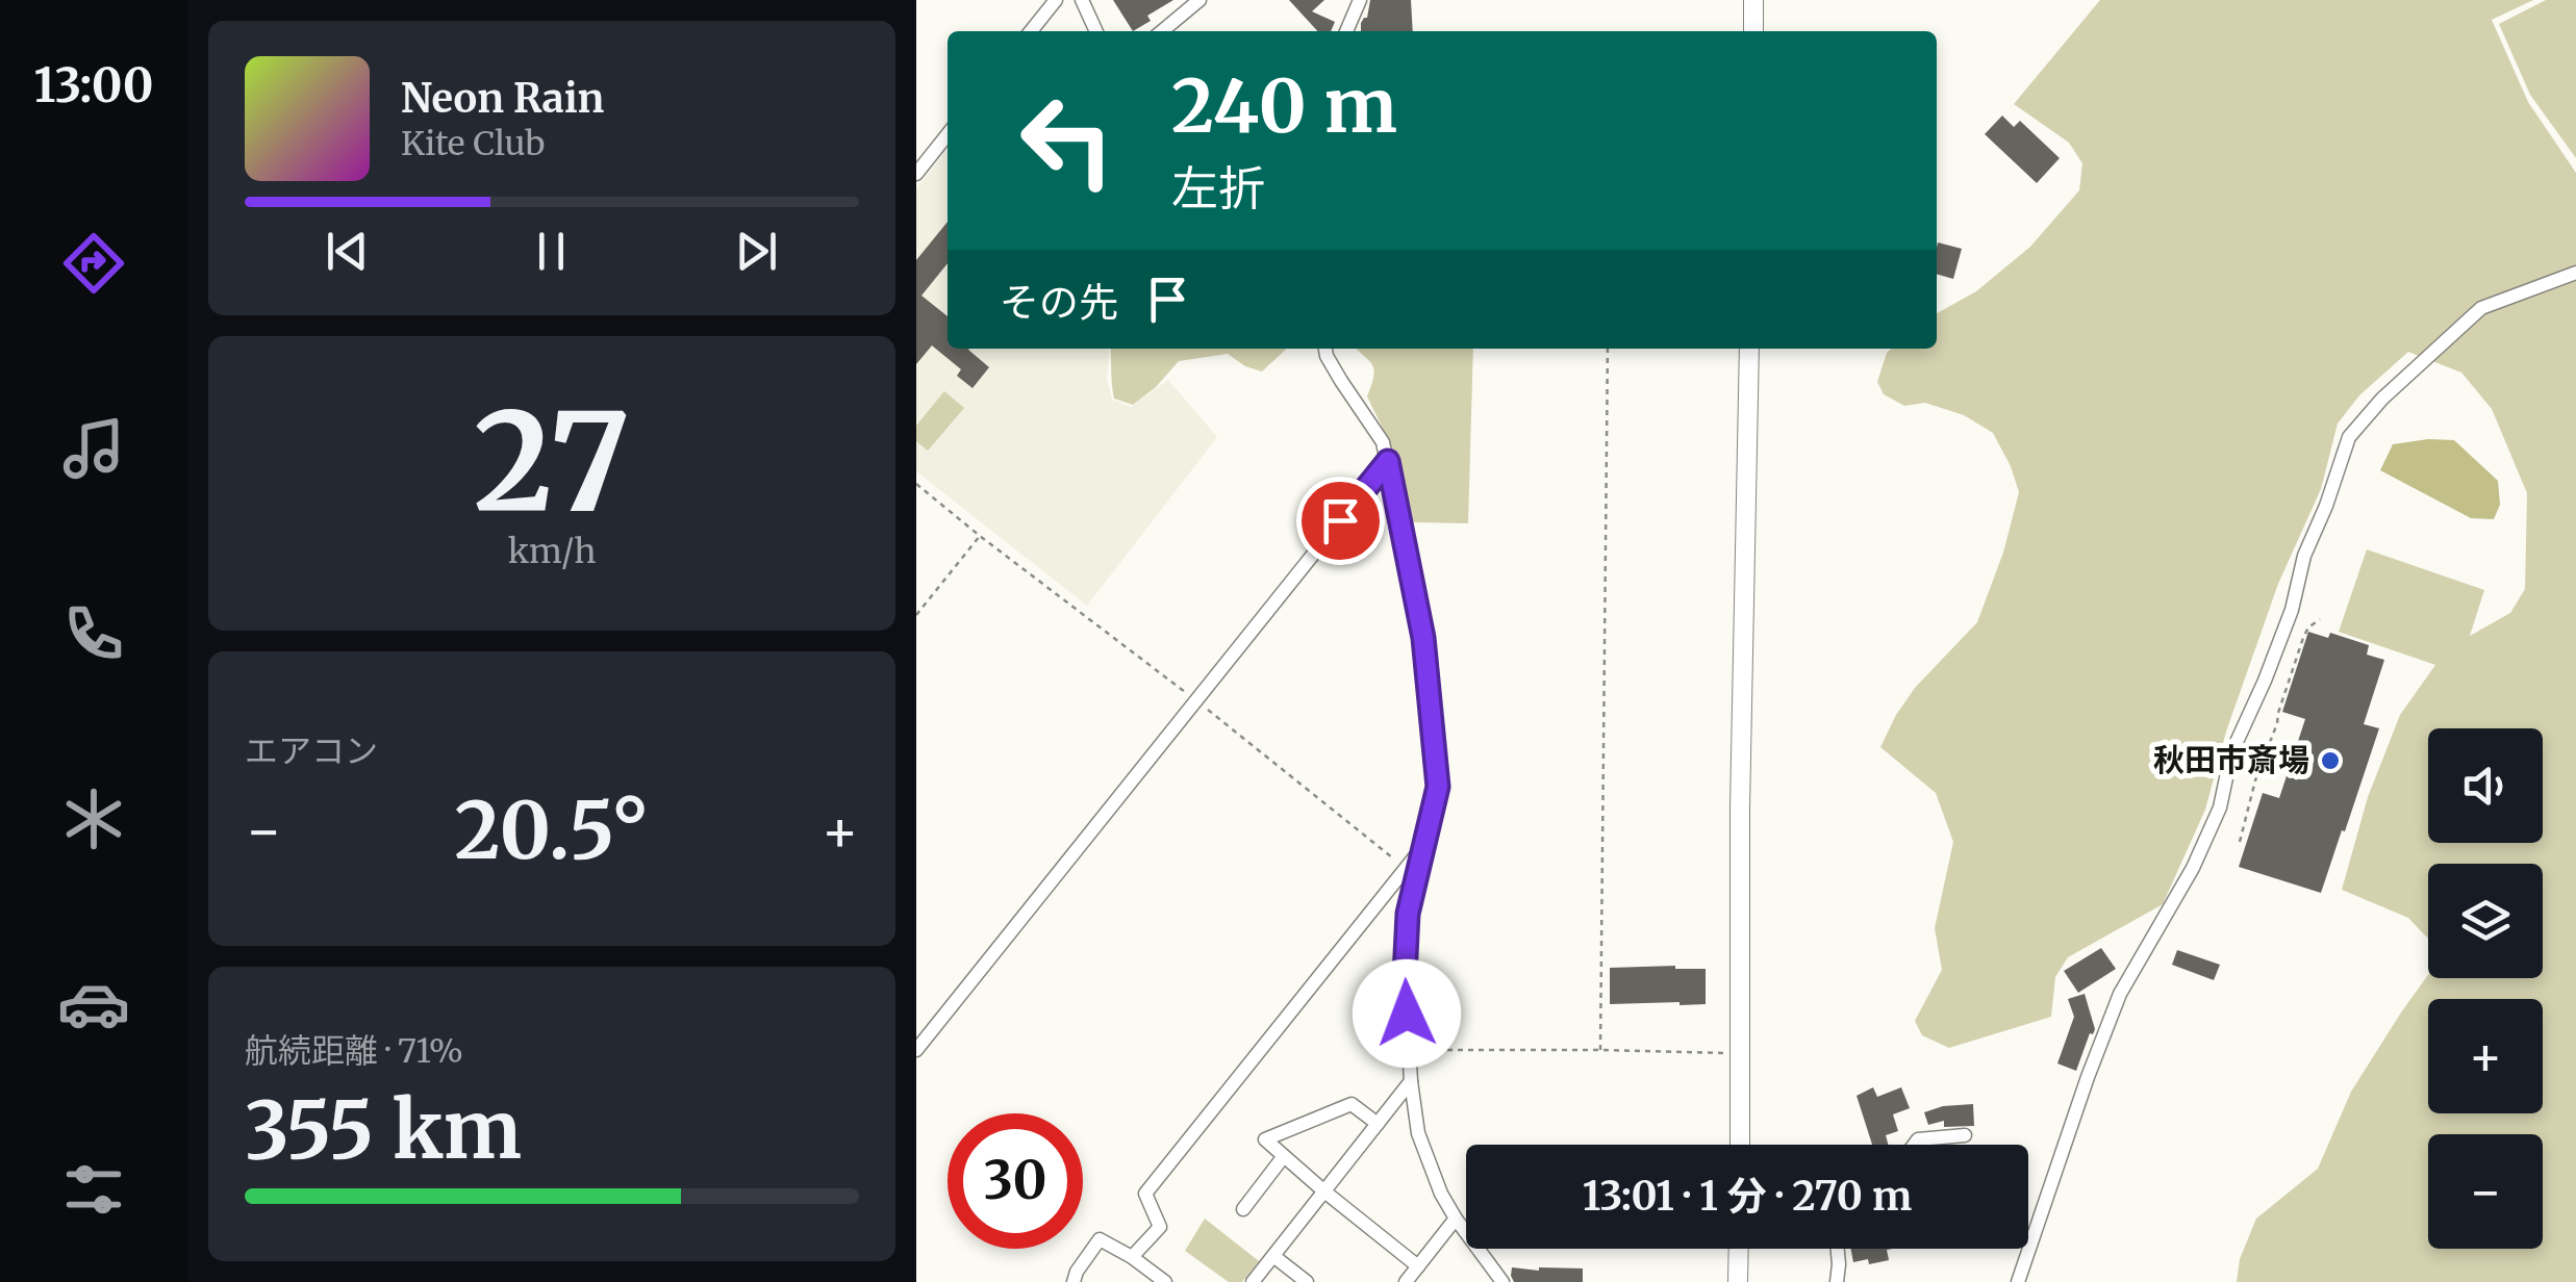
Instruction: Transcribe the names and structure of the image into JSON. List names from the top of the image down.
{
  "places": ["秋田市斎場"],
  "page": {
    "tabs": "13:00",
    "turn": ["240 m", "左折"],
    "song": ["Neon Rain", "Kite Club"],
    "then": "その先",
    "tile": [
      ["27", "km/h"],
      "エアコン",
      ["航続距離 · 71%", "355 km"]
    ],
    "map_buttons": ["+", "−"],
    "heat": ["−", "20.5°", "+"],
    "limit": "30",
    "trip": "13:01 · 1 分 · 270 m"
  }
}
